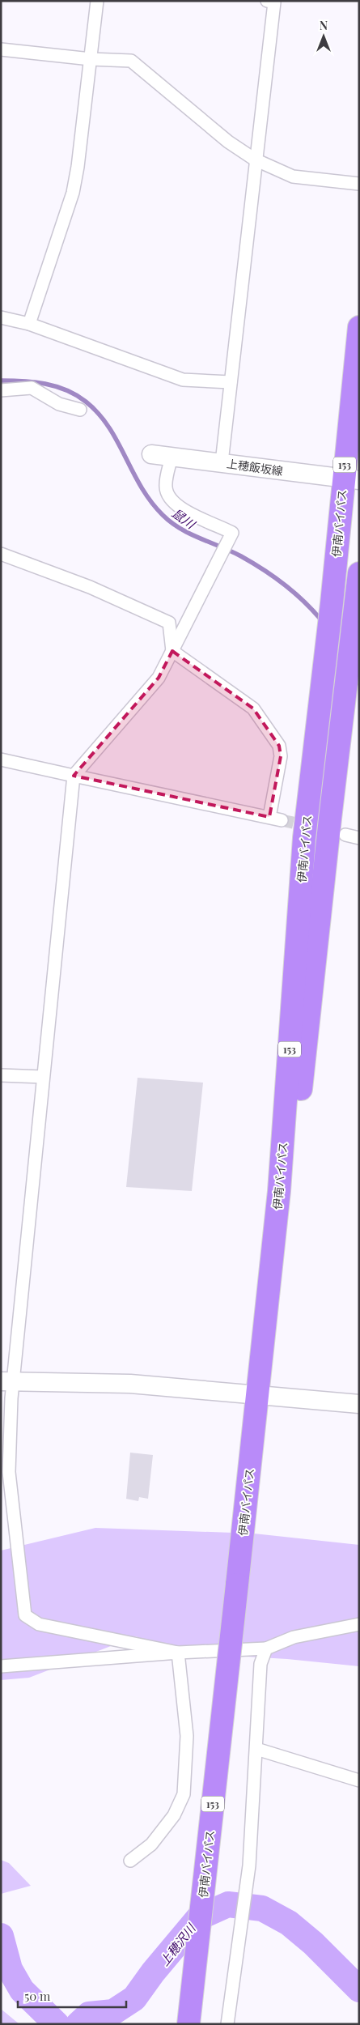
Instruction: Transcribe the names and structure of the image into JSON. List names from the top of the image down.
{
  "streets": {
    "highway": ["153", "伊南バイパス"],
    "street": ["上穂飯坂線"]
  },
  "crossings": [
    ["上穂飯坂線", "伊南バイパス"]
  ],
  "water": ["鼠川", "上穂沢川"],
  "scale_bar": "50 m",
  "north": "top"
}
